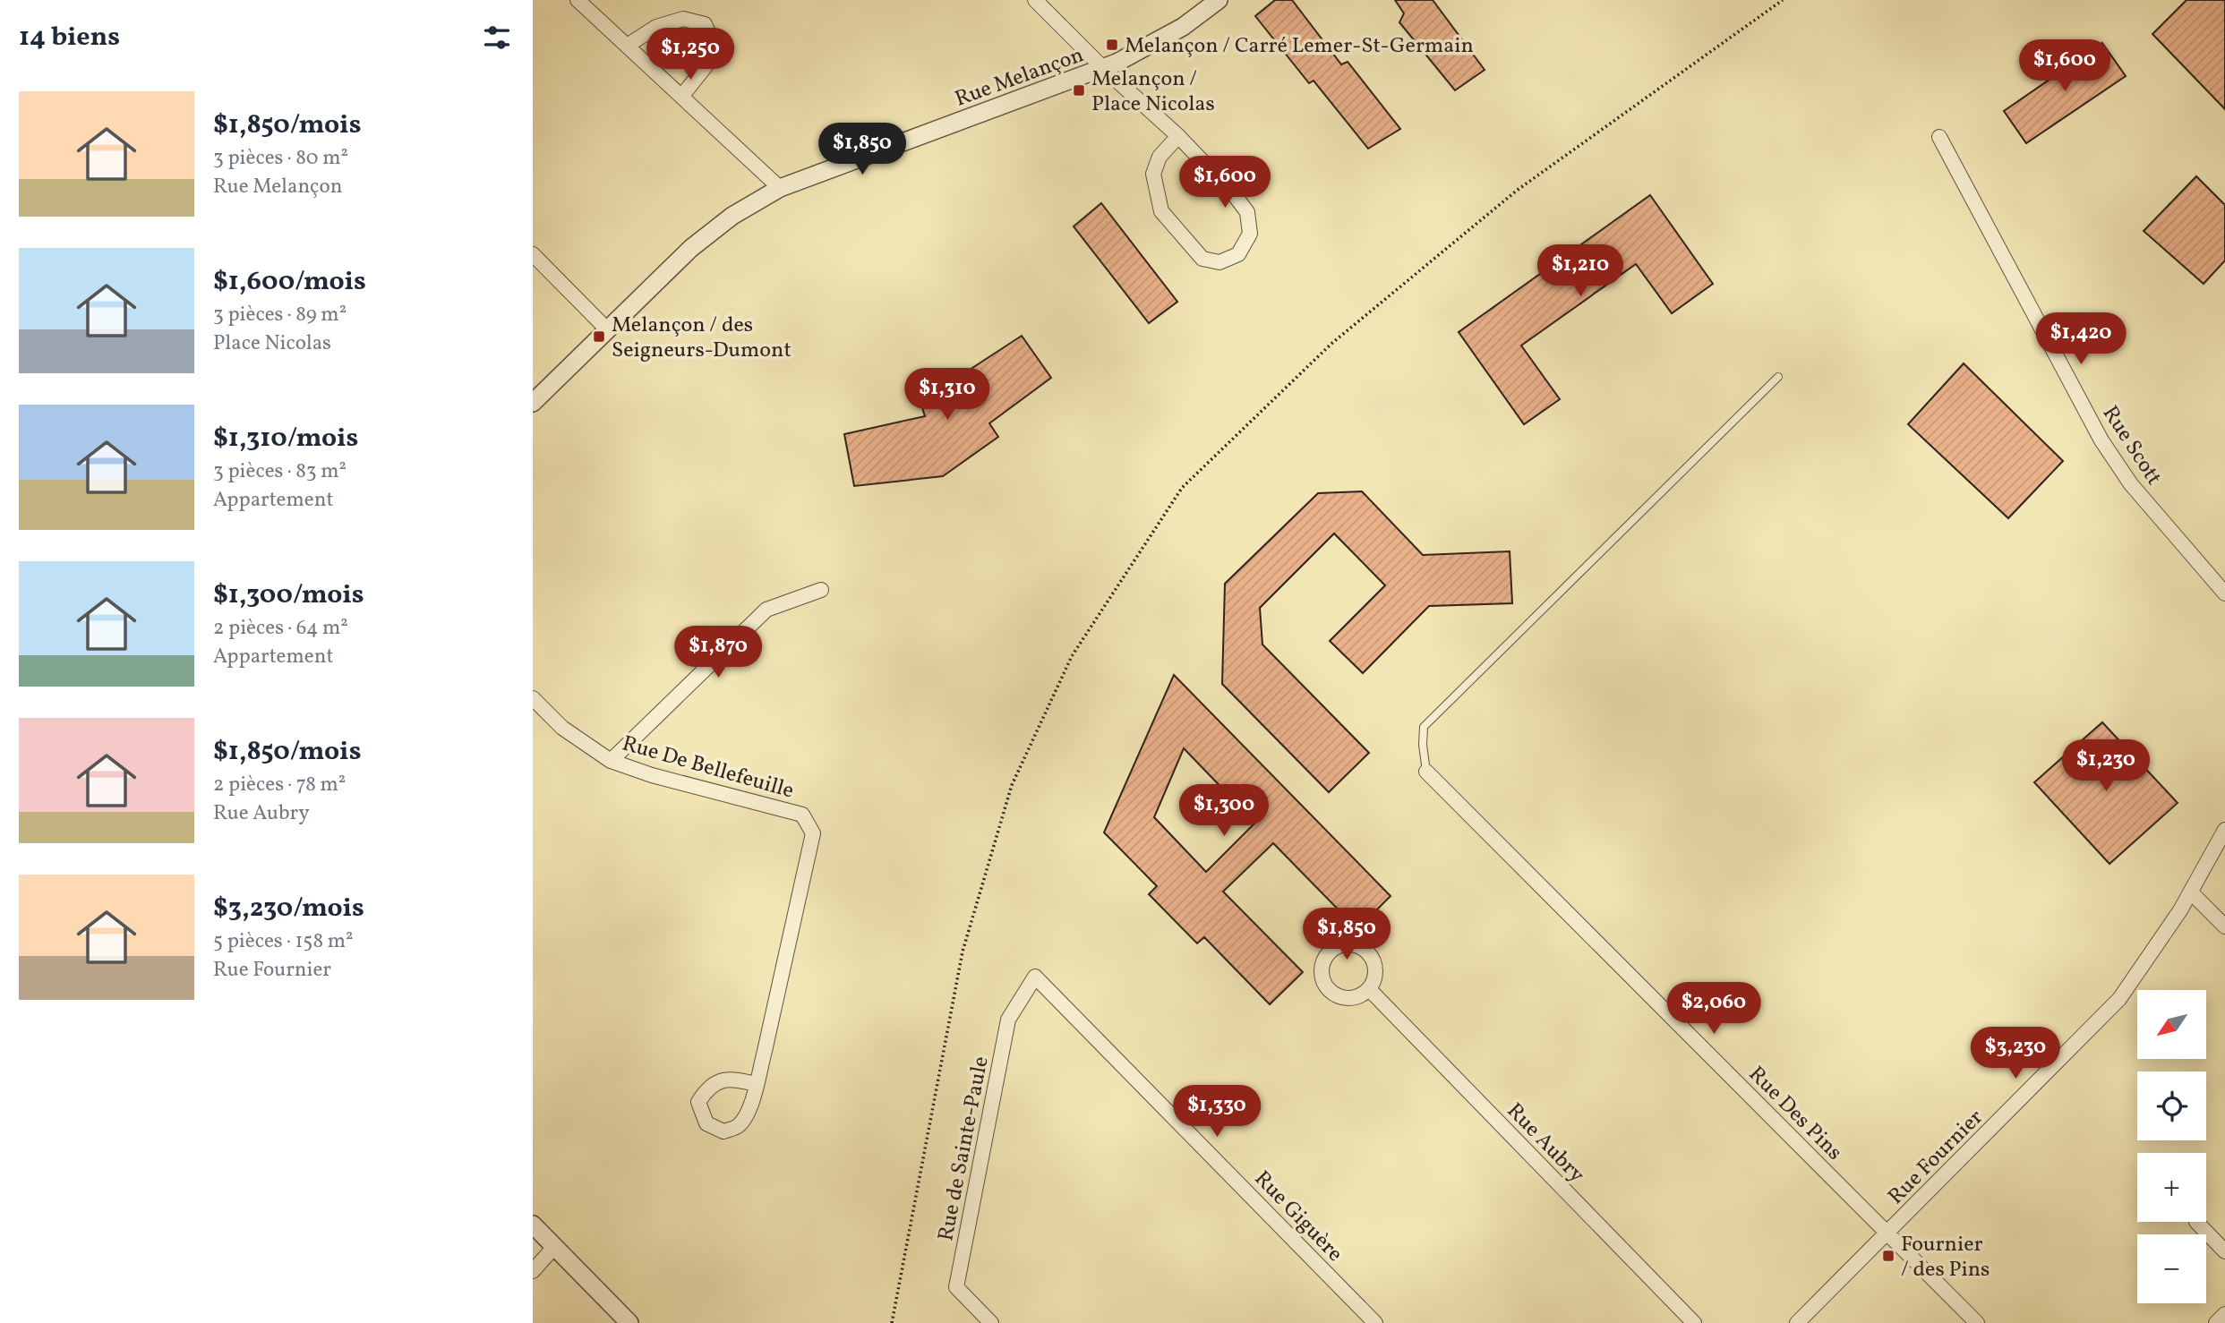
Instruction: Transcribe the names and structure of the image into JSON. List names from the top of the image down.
{
  "streets": {
    "street": [
      "Rue Melançon",
      "Rue Scott",
      "Rue De Bellefeuille",
      "Rue Des Pins",
      "Rue Aubry",
      "Rue de Sainte-Paule",
      "Rue Fournier",
      "Rue Giguère"
    ]
  },
  "crossings": [
    ["Rue Des Pins", "Rue Fournier"],
    ["Rue de Sainte-Paule", "Rue Giguère"]
  ],
  "places": {
    "transit": [
      "Melançon / Carré Lemer-St-Germain",
      "Melançon / Place Nicolas",
      "Melançon / des Seigneurs-Dumont",
      "Fournier / des Pins"
    ]
  },
  "north": "bottom left",
  "page": {
    "heading": "14 biens",
    "price": [
      "$1,250",
      "$1,600",
      "$1,850",
      "$1,600",
      "$1,210",
      "$1,420",
      "$1,310",
      "$1,870",
      "$1,230",
      "$1,300",
      "$1,850",
      "$2,060",
      "$3,230",
      "$1,330"
    ],
    "list": [
      {
        "name": "$1,850/mois",
        "note": "3 pièces · 80 m² · Rue Melançon"
      },
      {
        "name": "$1,600/mois",
        "note": "3 pièces · 89 m² · Place Nicolas"
      },
      {
        "name": "$1,310/mois",
        "note": "3 pièces · 83 m² · Appartement"
      },
      {
        "name": "$1,300/mois",
        "note": "2 pièces · 64 m² · Appartement"
      },
      {
        "name": "$1,850/mois",
        "note": "2 pièces · 78 m² · Rue Aubry"
      },
      {
        "name": "$3,230/mois",
        "note": "5 pièces · 158 m² · Rue Fournier"
      }
    ],
    "map_buttons": ["+", "−"]
  }
}
